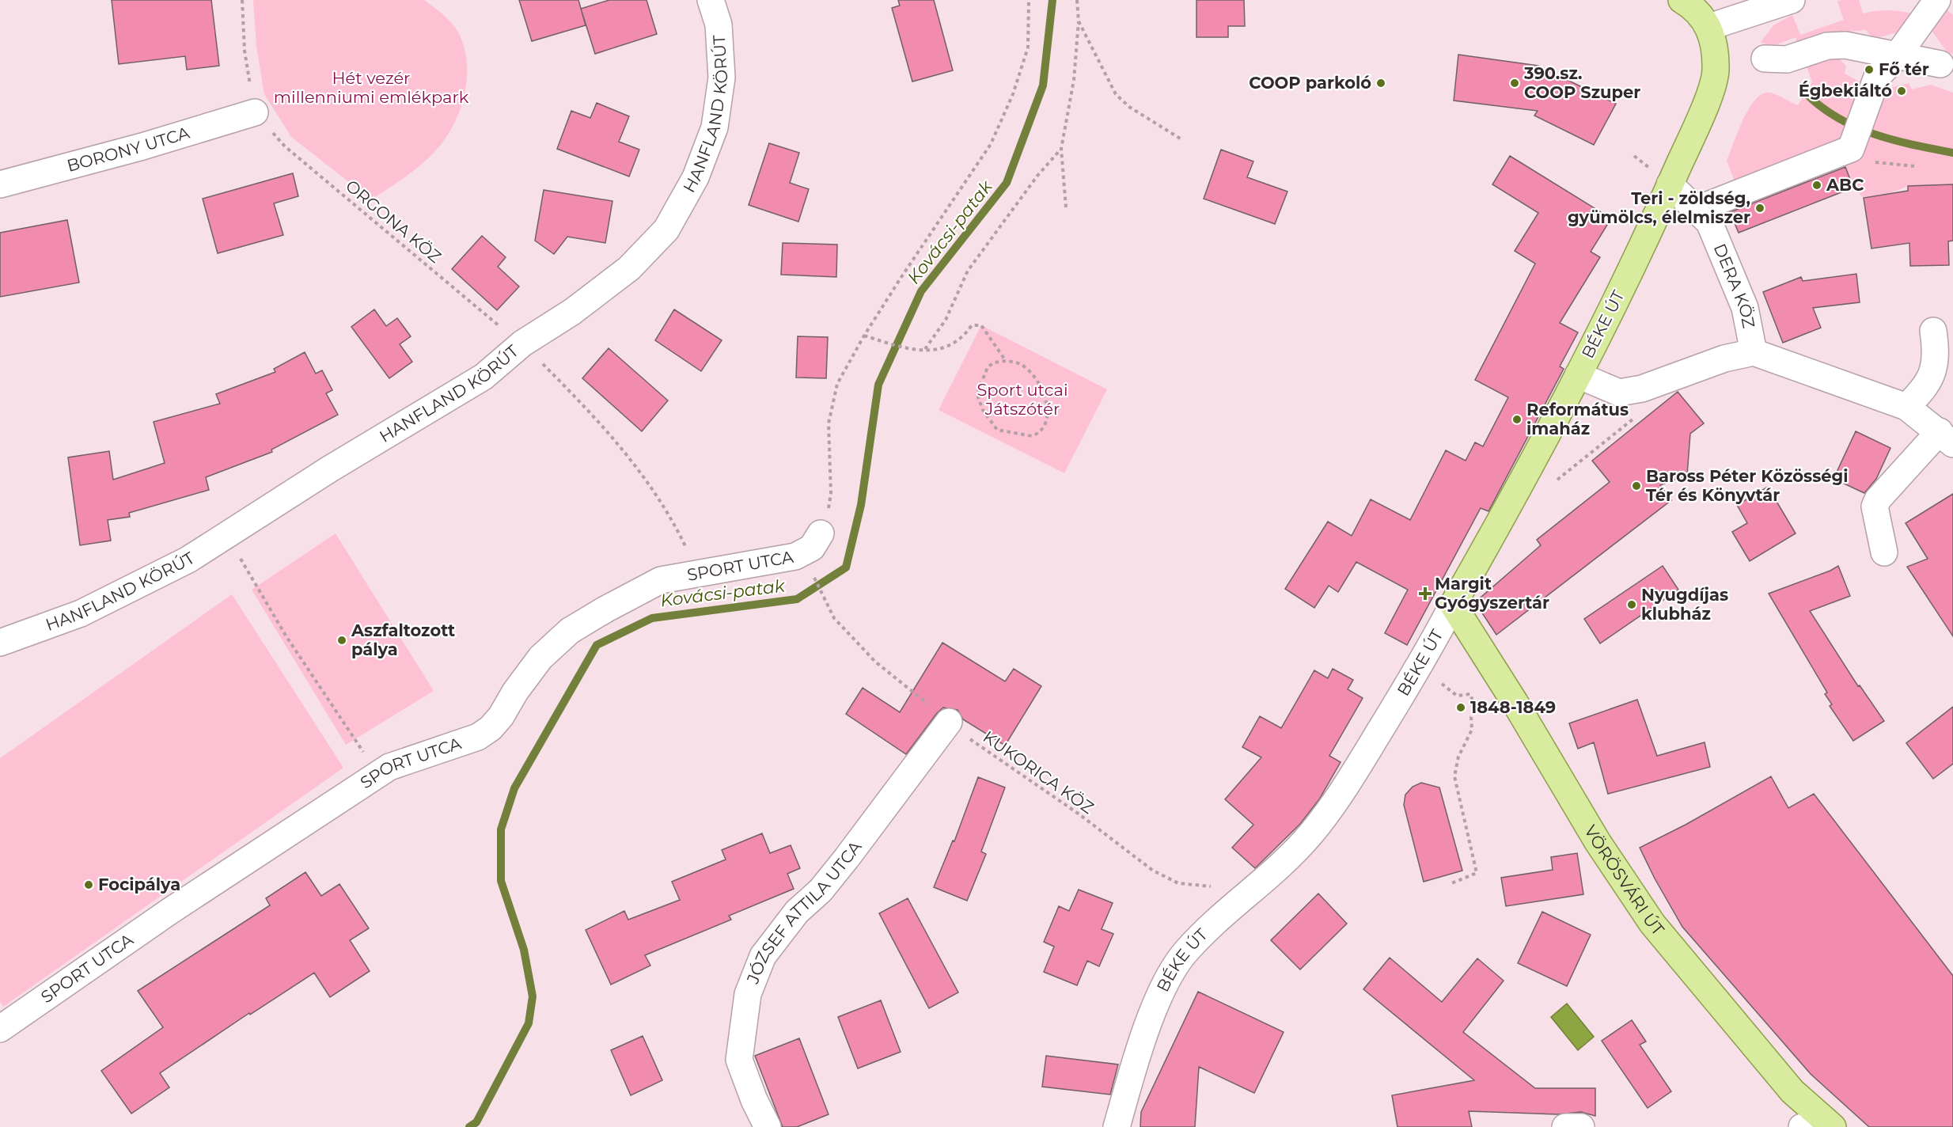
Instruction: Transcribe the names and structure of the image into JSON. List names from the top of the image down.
{
  "streets": {
    "main road": ["BÉKE ÚT", "VÖRÖSVÁRI ÚT"],
    "street": [
      "HANFLAND KÖRÚT",
      "BORONY UTCA",
      "DERA KÖZ",
      "SPORT UTCA",
      "JÓZSEF ATTILA UTCA"
    ],
    "path": ["ORGONA KÖZ", "KUKORICA KÖZ"]
  },
  "crossings": [
    ["HANFLAND KÖRÚT", "ORGONA KÖZ"],
    ["BORONY UTCA", "ORGONA KÖZ"],
    ["ORGONA KÖZ", "SPORT UTCA"],
    ["BÉKE ÚT", "KUKORICA KÖZ"],
    ["BÉKE ÚT", "VÖRÖSVÁRI ÚT"],
    ["KUKORICA KÖZ", "JÓZSEF ATTILA UTCA"]
  ],
  "water": ["Kovácsi-patak"],
  "parks": ["Hét vezér millenniumi emlékpark", "Sport utcai Játszótér"],
  "places": {
    "other": [
      "Fő tér",
      "COOP parkoló",
      "390.sz. COOP Szuper",
      "Égbekiáltó",
      "ABC",
      "Teri - zöldség, gyümölcs, élelmiszer",
      "Református imaház",
      "Baross Péter Közösségi Tér és Könyvtár",
      "Nyugdíjas klubház",
      "Aszfaltozott pálya",
      "1848-1849",
      "Focipálya"
    ],
    "health": ["Margit Gyógyszertár"]
  }
}
